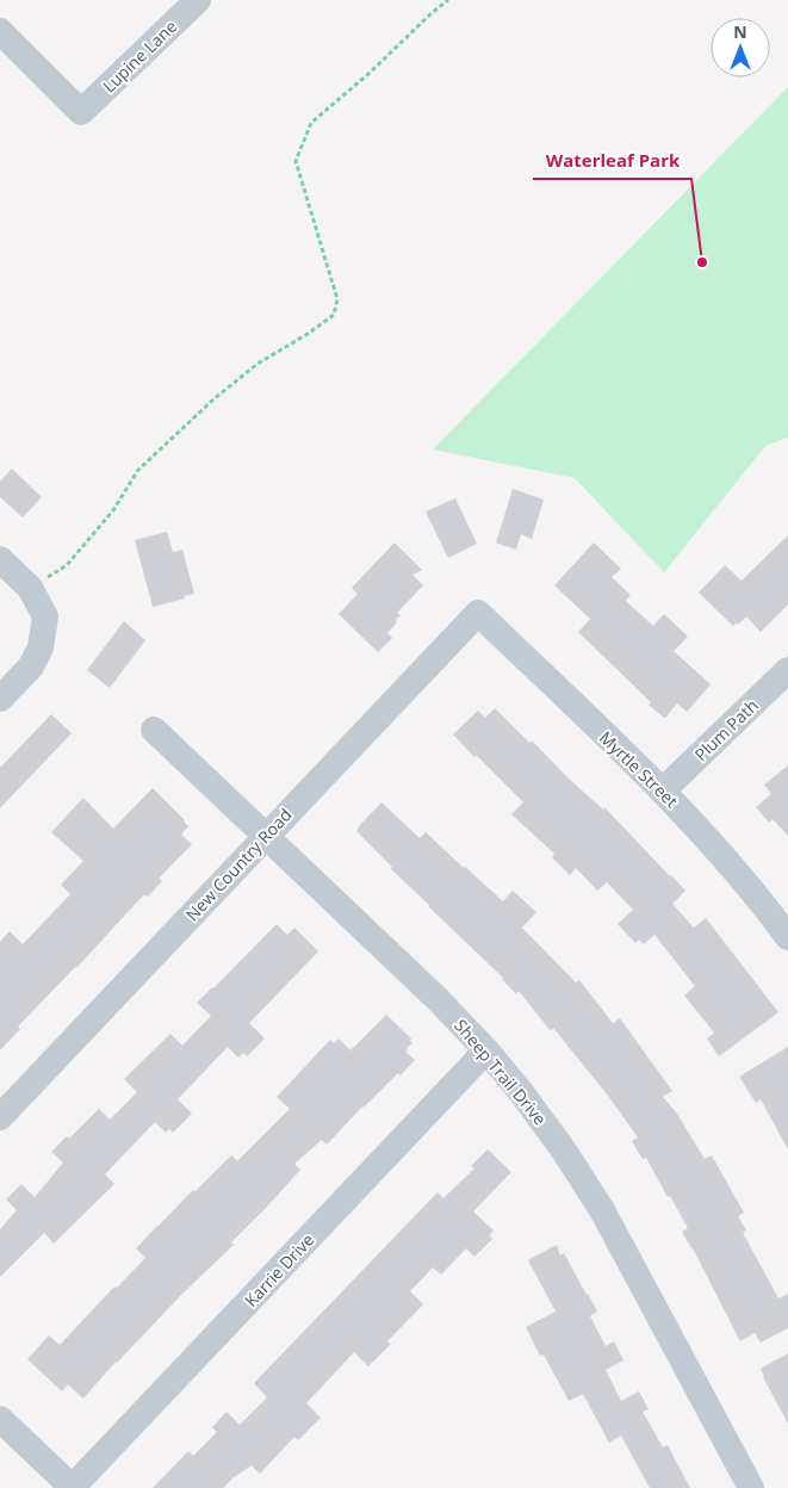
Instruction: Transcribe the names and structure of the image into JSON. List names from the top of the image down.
{
  "streets": {
    "street": [
      "Lupine Lane",
      "Plum Path",
      "Myrtle Street",
      "New Country Road",
      "Sheep Trail Drive",
      "Karrie Drive"
    ]
  },
  "crossings": [
    ["Plum Path", "Myrtle Street"],
    ["Myrtle Street", "New Country Road"],
    ["New Country Road", "Sheep Trail Drive"],
    ["Sheep Trail Drive", "Karrie Drive"]
  ],
  "places": ["Waterleaf Park"],
  "north": "top"
}
